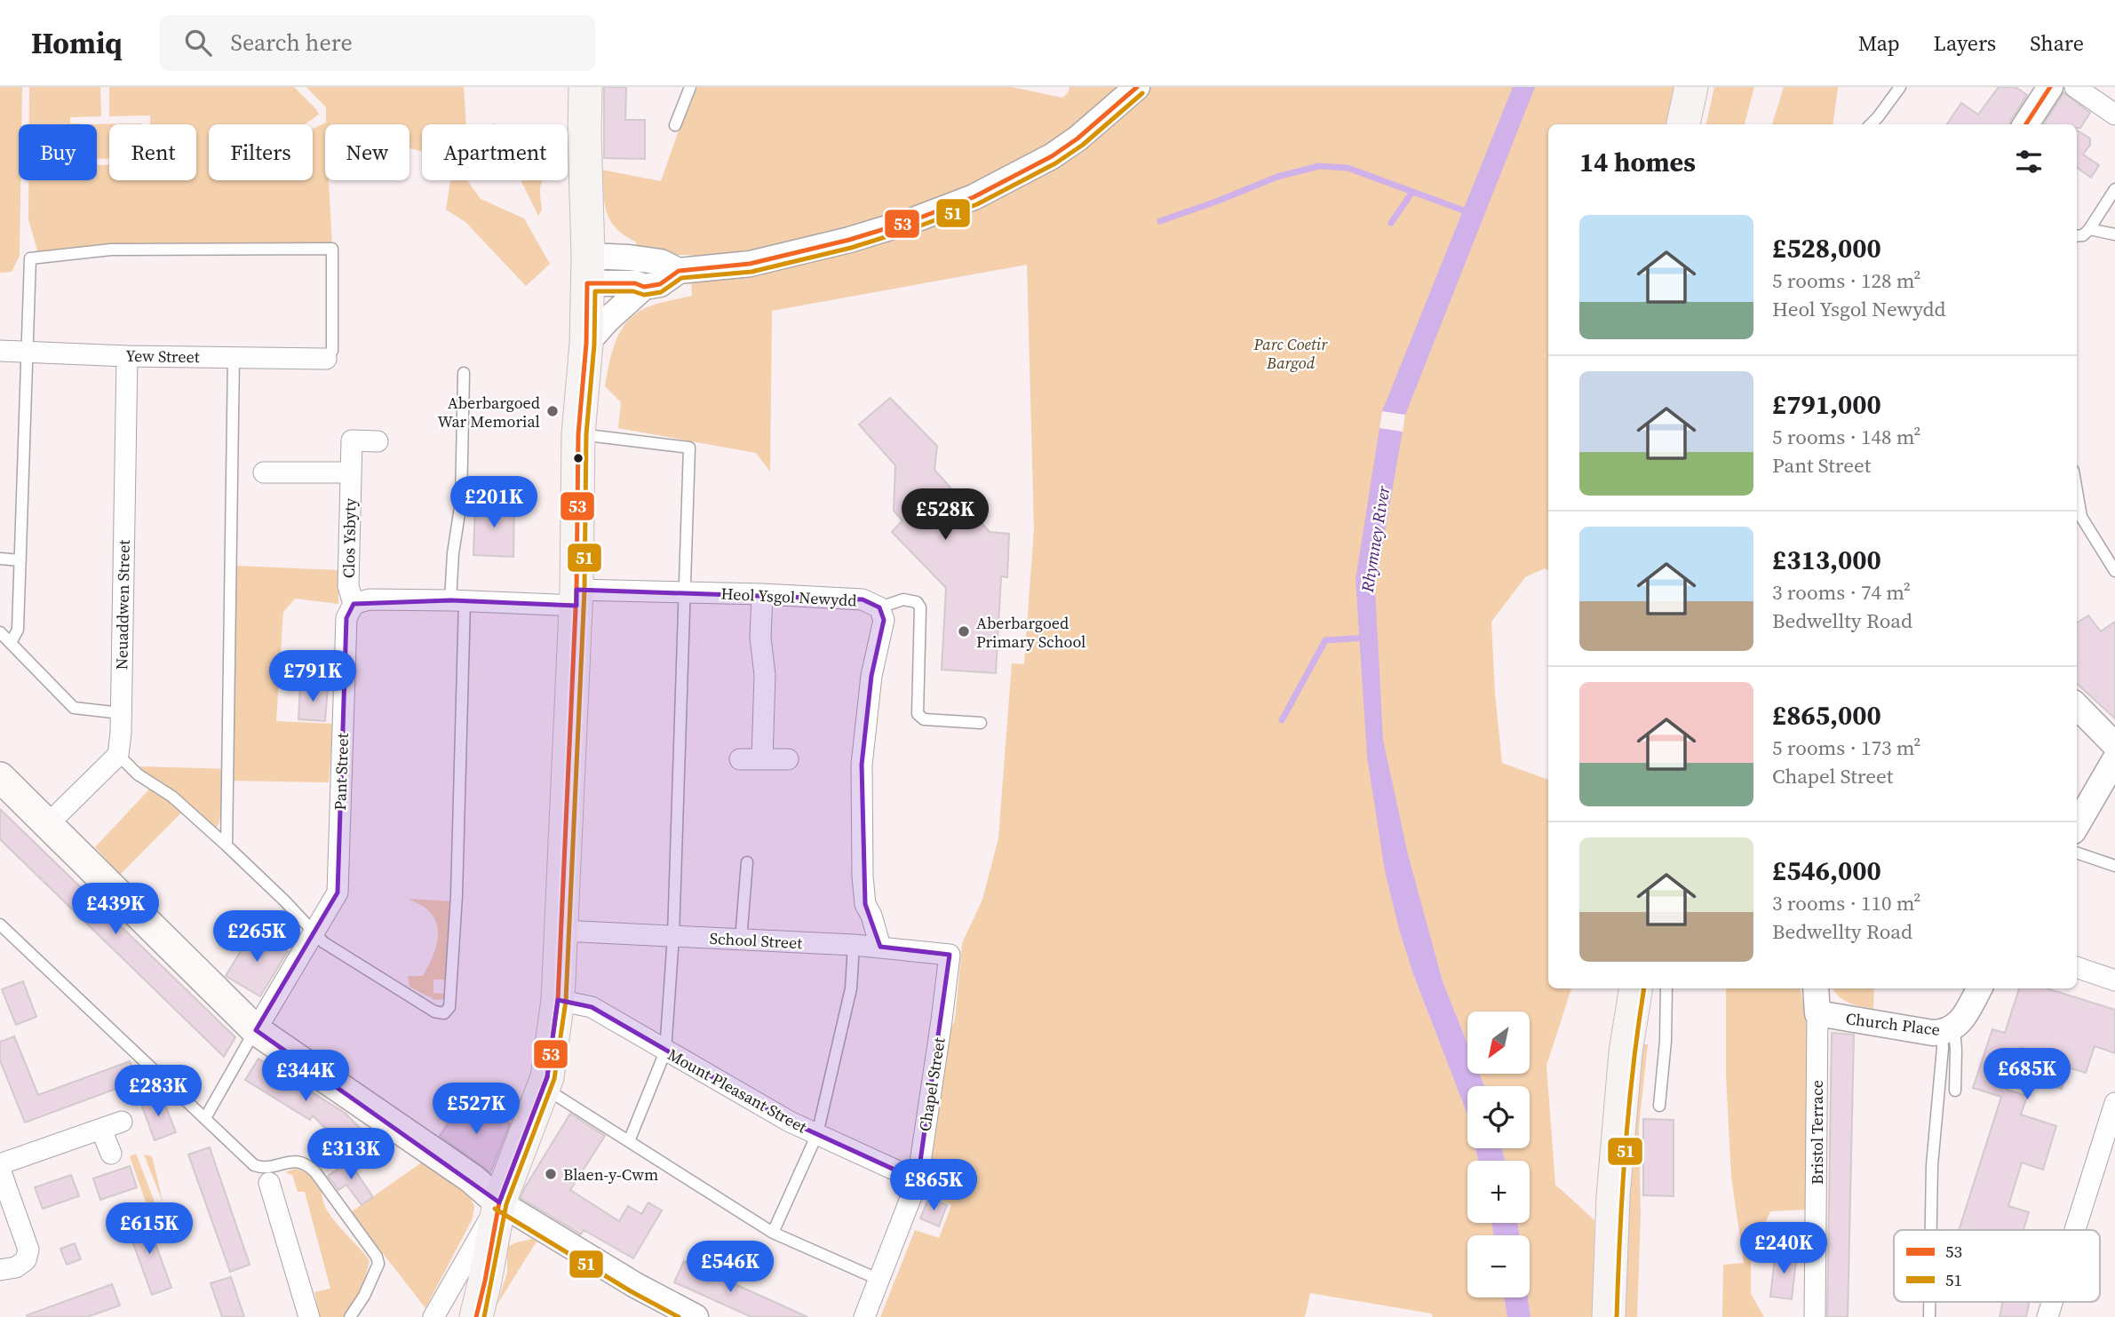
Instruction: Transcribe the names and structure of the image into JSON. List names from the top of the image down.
{
  "streets": {
    "street": [
      "Yew Street",
      "Clos Ysbyty",
      "Heol Ysgol Newydd",
      "Neuaddwen Street",
      "Pant Street",
      "School Street",
      "Church Place",
      "Chapel Street",
      "Mount Pleasant Street",
      "Bristol Terrace"
    ]
  },
  "crossings": [
    ["Yew Street", "Neuaddwen Street"],
    ["Clos Ysbyty", "Pant Street"],
    ["Heol Ysgol Newydd", "School Street"],
    ["School Street", "Chapel Street"],
    ["Church Place", "Bristol Terrace"],
    ["Chapel Street", "Mount Pleasant Street"]
  ],
  "water": ["Rhymney River"],
  "parks": ["Parc Coetir Bargod"],
  "places": ["Aberbargoed War Memorial", "Aberbargoed Primary School", "Blaen-y-Cwm"],
  "lines": ["transit line 53", "transit line 51"],
  "legend": ["53", "51"],
  "north": "bottom left",
  "page": {
    "header": "Homiq",
    "search": "Search here",
    "nav": ["Map", "Layers", "Share"],
    "chip": [
      "Buy",
      "Rent",
      "Filters",
      "New",
      "Apartment"
    ],
    "heading": "14 homes",
    "list": [
      {
        "name": "£528,000",
        "note": "5 rooms · 128 m² · Heol Ysgol Newydd"
      },
      {
        "name": "£791,000",
        "note": "5 rooms · 148 m² · Pant Street"
      },
      {
        "name": "£313,000",
        "note": "3 rooms · 74 m² · Bedwellty Road"
      },
      {
        "name": "£865,000",
        "note": "5 rooms · 173 m² · Chapel Street"
      },
      {
        "name": "£546,000",
        "note": "3 rooms · 110 m² · Bedwellty Road"
      }
    ],
    "price": [
      "£201K",
      "£528K",
      "£791K",
      "£439K",
      "£265K",
      "£685K",
      "£344K",
      "£283K",
      "£527K",
      "£313K",
      "£865K",
      "£615K",
      "£240K",
      "£546K"
    ],
    "map_buttons": ["+", "−"]
  }
}
